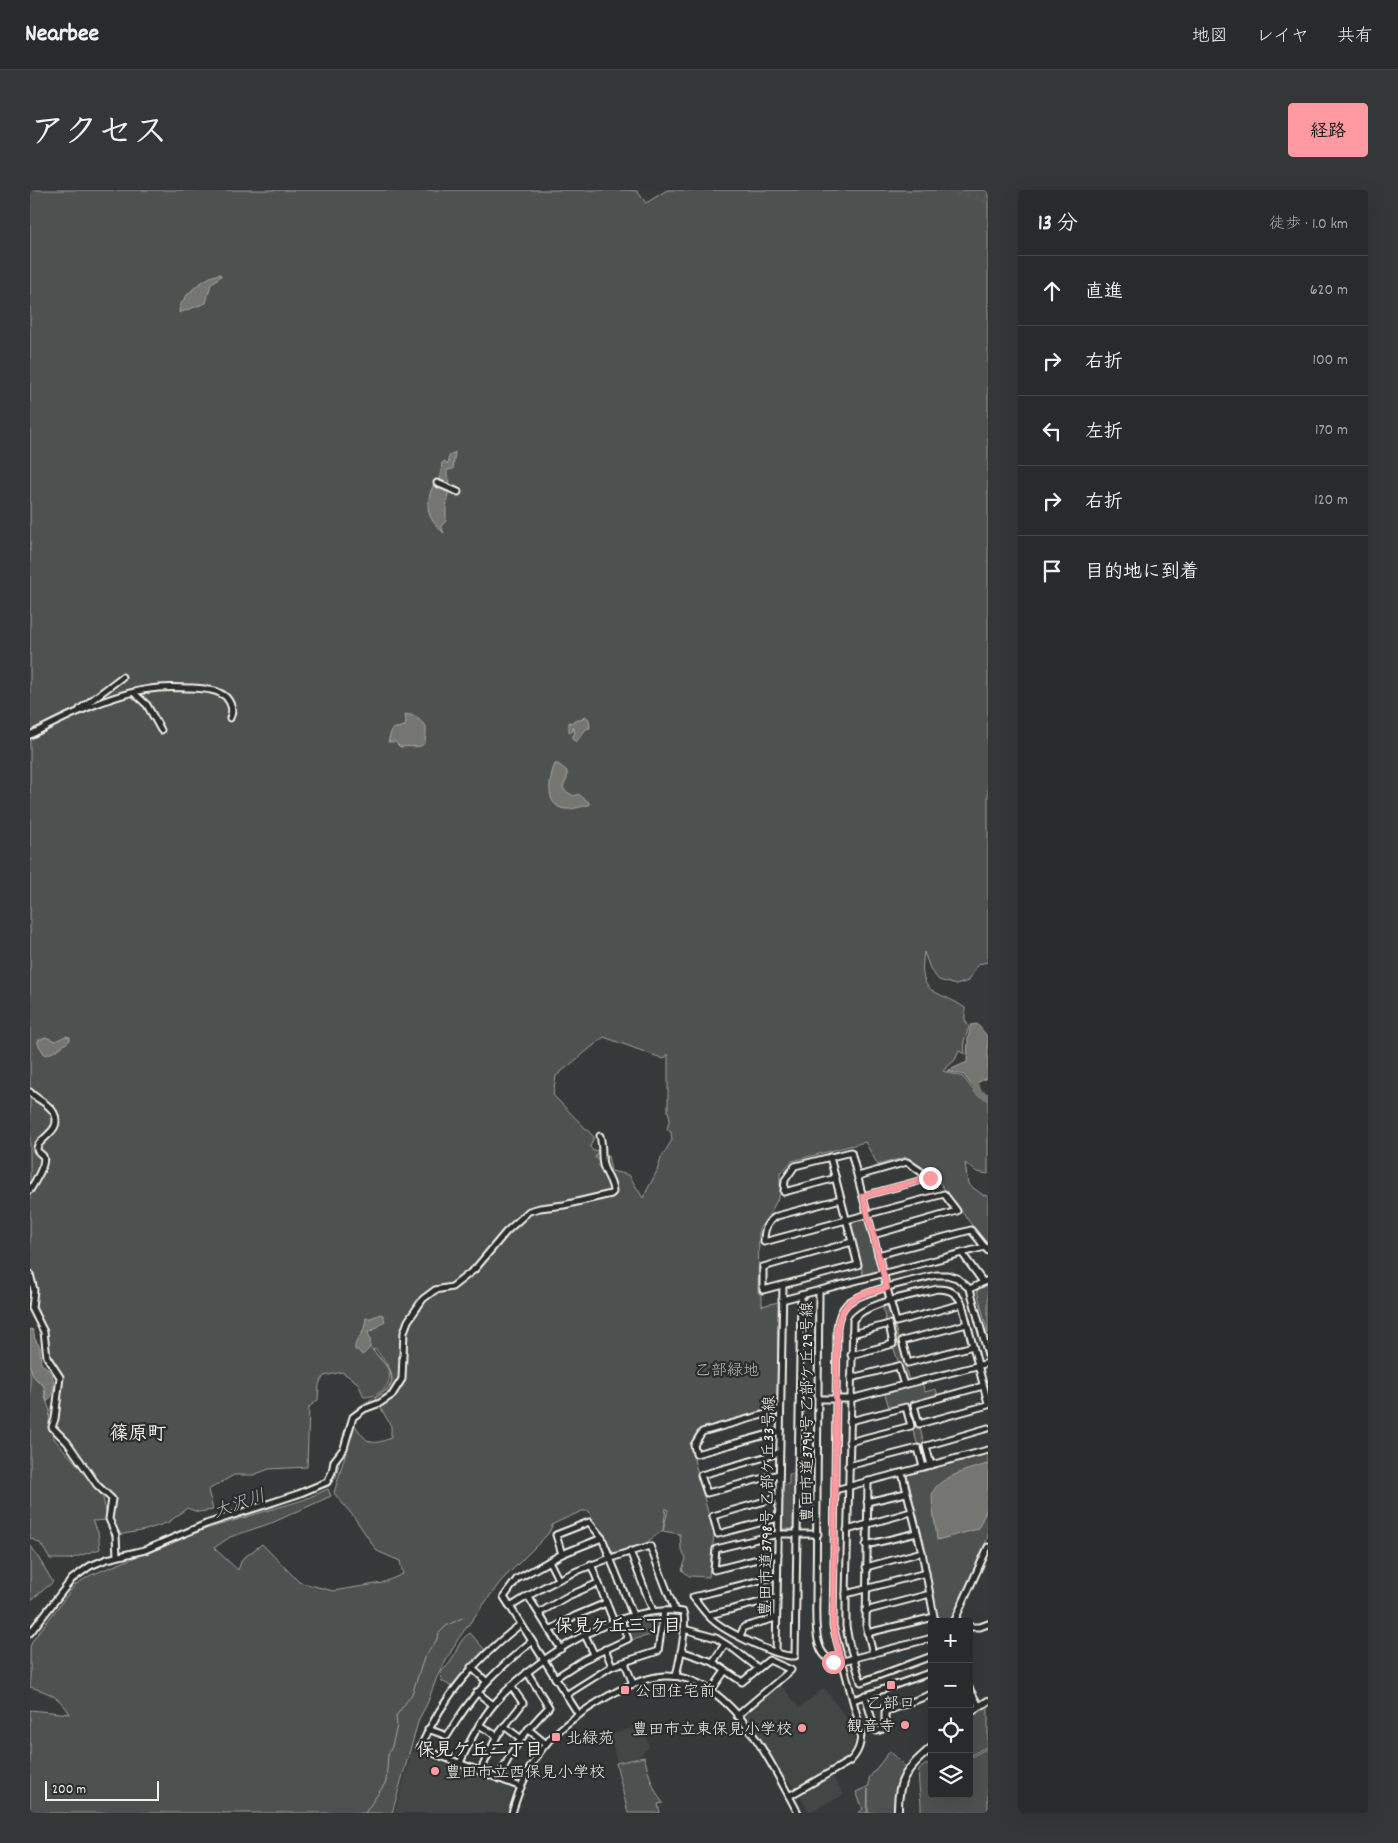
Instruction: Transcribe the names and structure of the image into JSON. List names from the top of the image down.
{
  "streets": {
    "street": ["豊田市道3794号 乙部ケ丘29号線", "豊田市道3798号 乙部ケ丘33号線"]
  },
  "districts": ["篠原町", "保見ケ丘三丁目", "保見ケ丘二丁目"],
  "water": ["大沢川"],
  "parks": ["乙部緑地"],
  "places": {
    "transit": ["乙部口", "公団住宅前", "北緑苑"],
    "other": ["観音寺", "豊田市立東保見小学校", "豊田市立西保見小学校"]
  },
  "scale_bar": "200 m",
  "page": {
    "header": "Nearbee",
    "nav": ["地図", "レイヤ", "共有"],
    "title": "アクセス",
    "buttons": "経路",
    "heading": ["13 分", "徒歩 · 1.0 km"],
    "list": [
      ["直進", "620 m"],
      ["右折", "100 m"],
      ["左折", "170 m"],
      ["右折", "120 m"],
      "目的地に到着"
    ],
    "map_buttons": ["+", "−"],
    "scale": "200 m"
  }
}
